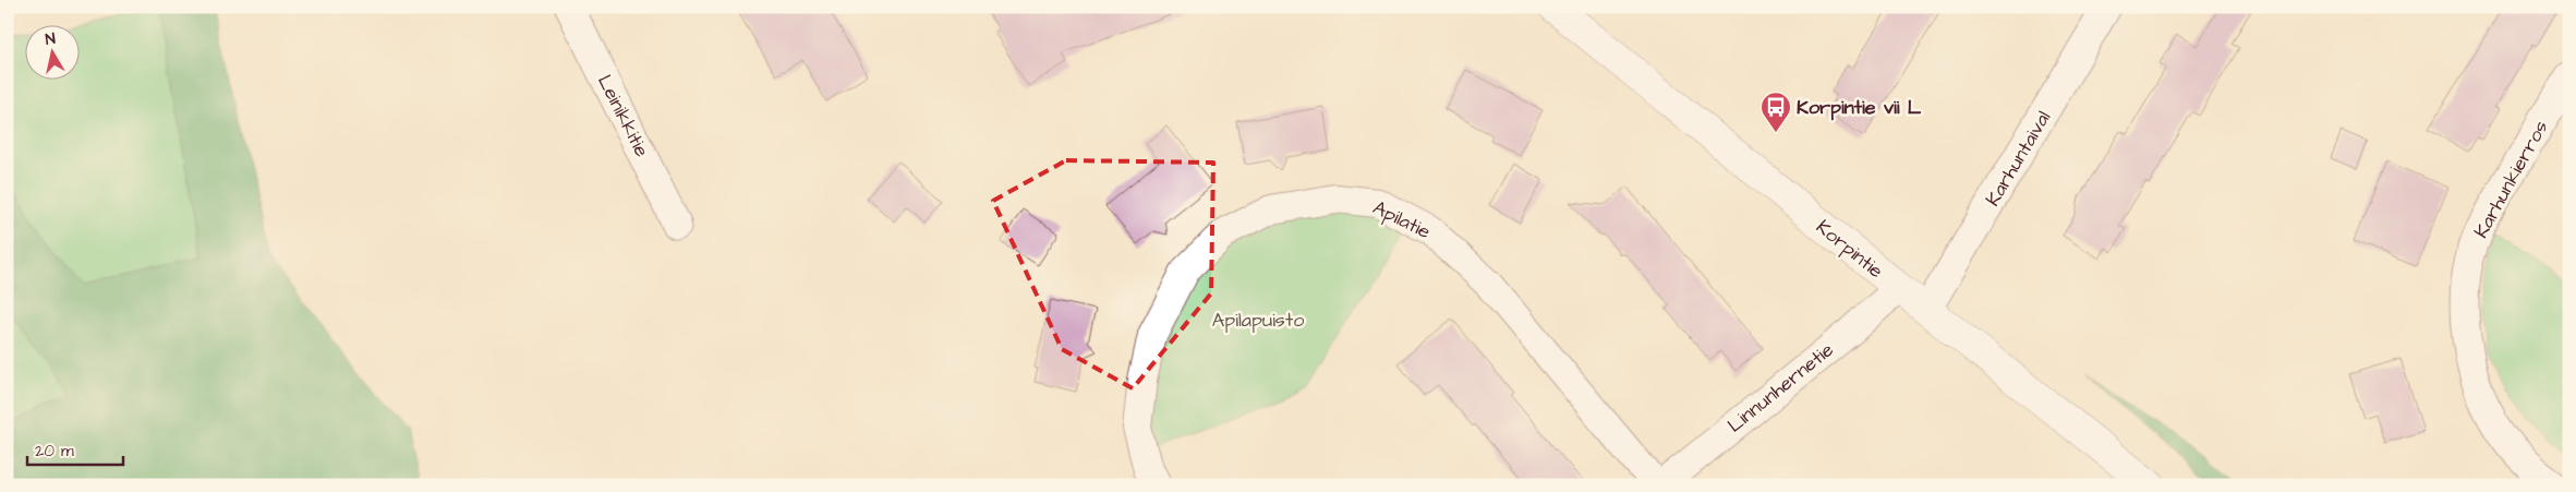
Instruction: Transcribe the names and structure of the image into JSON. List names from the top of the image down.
{
  "streets": {
    "street": [
      "Leinikkitie",
      "Karhuntaival",
      "Karhunkierros",
      "Apilatie",
      "Korpintie",
      "Linnunhernetie"
    ]
  },
  "crossings": [
    ["Karhuntaival", "Korpintie"],
    ["Apilatie", "Linnunhernetie"],
    ["Korpintie", "Linnunhernetie"]
  ],
  "parks": ["Apilapuisto"],
  "places": {
    "bus stop": ["Korpintie vii L"]
  },
  "scale_bar": "20 m",
  "north": "top"
}
